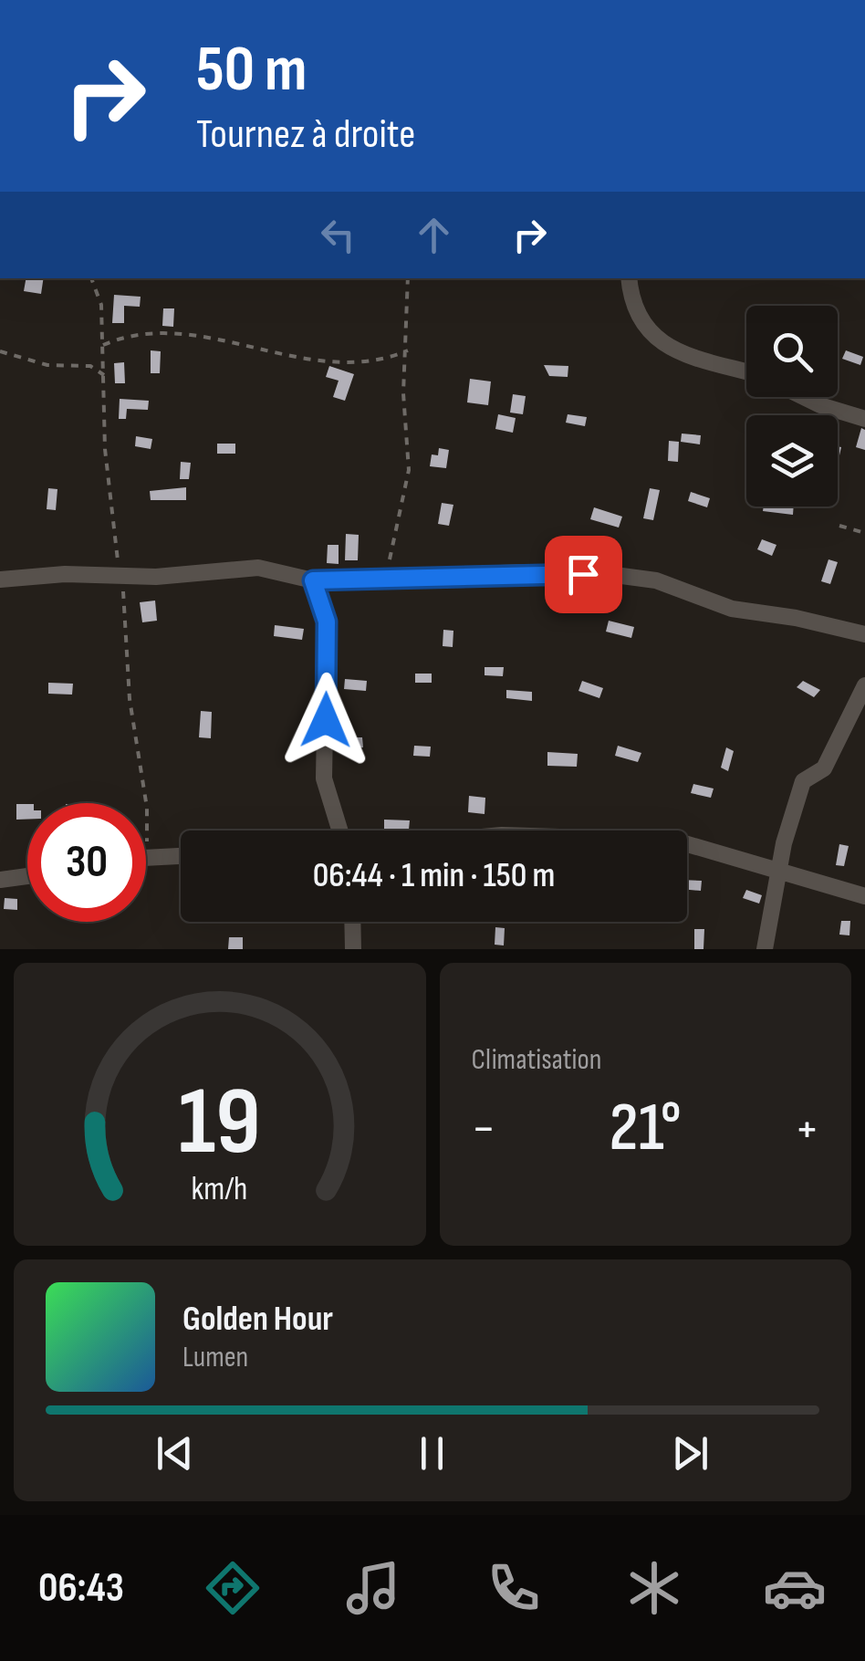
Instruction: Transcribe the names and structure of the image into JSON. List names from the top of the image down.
{
  "page": {
    "turn": ["50 m", "Tournez à droite"],
    "limit": "30",
    "trip": "06:44 · 1 min · 150 m",
    "tile": "Climatisation",
    "heat": ["−", "21°", "+"],
    "song": ["Golden Hour", "Lumen"],
    "tabs": "06:43",
    "gauge": ["19", "km/h"]
  }
}
